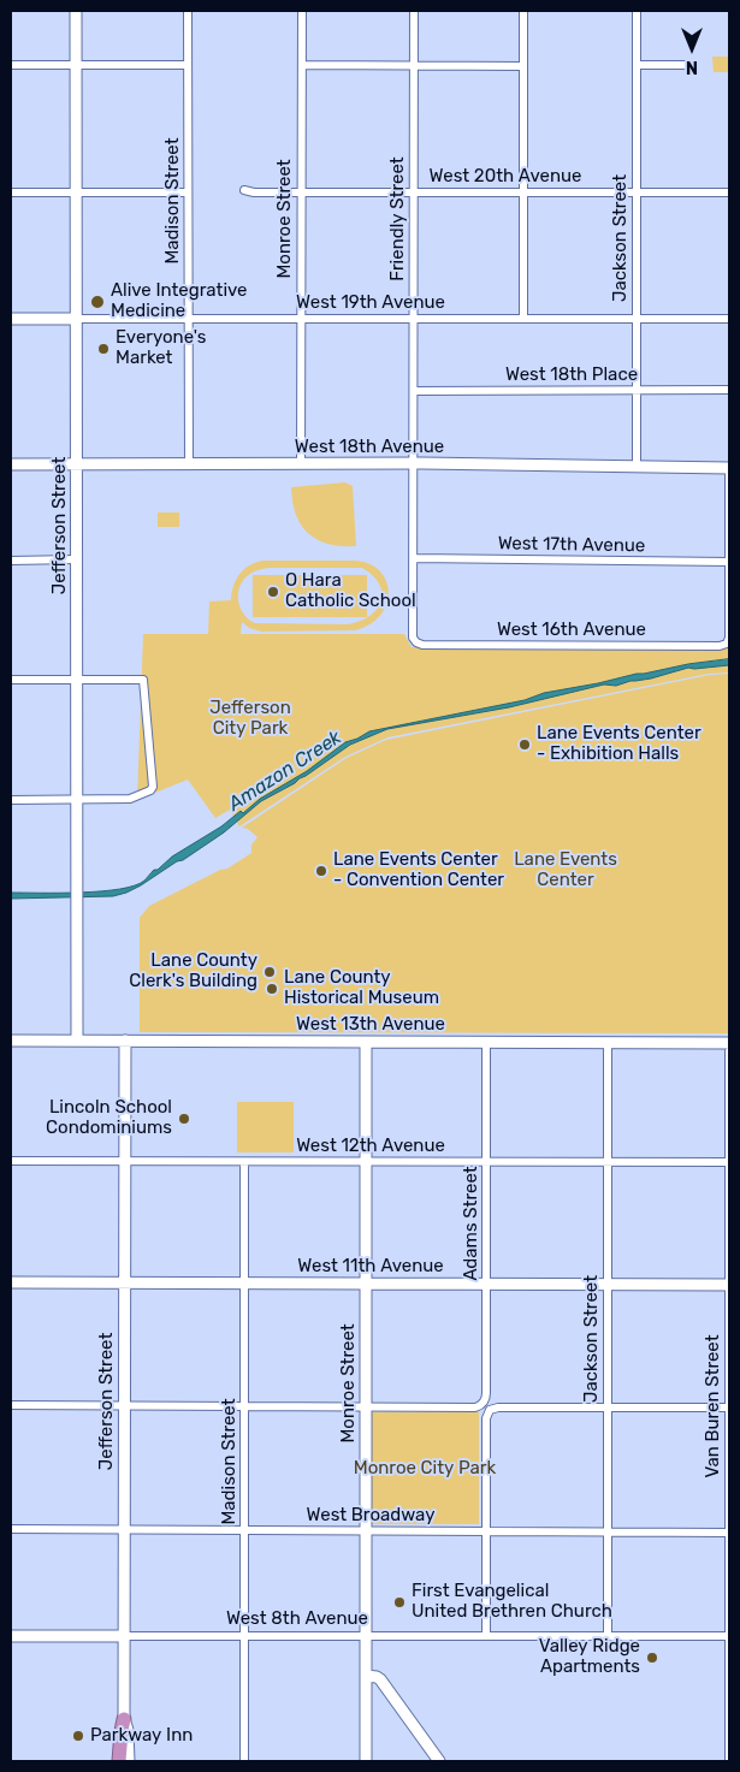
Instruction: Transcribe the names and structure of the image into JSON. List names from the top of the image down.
{
  "streets": {
    "main road": [
      "Monroe Street",
      "West 19th Avenue",
      "West 18th Avenue",
      "Jefferson Street",
      "West 13th Avenue",
      "West 11th Avenue",
      "West 8th Avenue"
    ],
    "street": [
      "West 20th Avenue",
      "Madison Street",
      "Friendly Street",
      "Jackson Street",
      "West 18th Place",
      "West 17th Avenue",
      "West 16th Avenue",
      "West 12th Avenue",
      "Adams Street",
      "Van Buren Street",
      "West Broadway"
    ]
  },
  "crossings": [
    ["West 20th Avenue", "Monroe Street"],
    ["West 20th Avenue", "Friendly Street"],
    ["West 20th Avenue", "Jackson Street"],
    ["Madison Street", "West 19th Avenue"],
    ["Madison Street", "West 18th Avenue"],
    ["Madison Street", "West 12th Avenue"],
    ["Madison Street", "West 11th Avenue"],
    ["Madison Street", "West Broadway"],
    ["Madison Street", "West 8th Avenue"],
    ["Monroe Street", "West 19th Avenue"],
    ["Monroe Street", "West 18th Avenue"],
    ["Monroe Street", "West 13th Avenue"],
    ["Monroe Street", "West 12th Avenue"],
    ["Monroe Street", "Adams Street"],
    ["Monroe Street", "West 11th Avenue"],
    ["Monroe Street", "West Broadway"],
    ["Monroe Street", "West 8th Avenue"],
    ["Friendly Street", "West 19th Avenue"],
    ["Friendly Street", "West 18th Place"],
    ["Friendly Street", "West 18th Avenue"],
    ["Friendly Street", "West 17th Avenue"],
    ["Friendly Street", "West 16th Avenue"],
    ["Jackson Street", "West 19th Avenue"],
    ["Jackson Street", "West 18th Place"],
    ["Jackson Street", "West 18th Avenue"],
    ["Jackson Street", "West 13th Avenue"],
    ["Jackson Street", "West 12th Avenue"],
    ["Jackson Street", "West 11th Avenue"],
    ["Jackson Street", "West Broadway"],
    ["Jackson Street", "West 8th Avenue"],
    ["West 19th Avenue", "Jefferson Street"],
    ["West 18th Avenue", "Jefferson Street"],
    ["Jefferson Street", "West 13th Avenue"],
    ["Jefferson Street", "West 12th Avenue"],
    ["Jefferson Street", "West 11th Avenue"],
    ["Jefferson Street", "West Broadway"],
    ["Jefferson Street", "West 8th Avenue"],
    ["West 17th Avenue", "West 16th Avenue"],
    ["West 13th Avenue", "Adams Street"],
    ["West 12th Avenue", "Adams Street"],
    ["West 12th Avenue", "Van Buren Street"],
    ["Adams Street", "West 11th Avenue"],
    ["West 11th Avenue", "Van Buren Street"],
    ["Van Buren Street", "West Broadway"],
    ["Van Buren Street", "West 8th Avenue"]
  ],
  "water": ["Amazon Creek"],
  "parks": ["Jefferson City Park", "Lane Events Center", "Monroe City Park"],
  "places": [
    "Alive Integrative Medicine",
    "Everyone's Market",
    "O Hara Catholic School",
    "Lane Events Center - Exhibition Halls",
    "Lane Events Center - Convention Center",
    "Lane County Clerk's Building",
    "Lane County Historical Museum",
    "Lincoln School Condominiums",
    "First Evangelical United Brethren Church",
    "Valley Ridge Apartments",
    "Parkway Inn"
  ],
  "north": "bottom"
}
